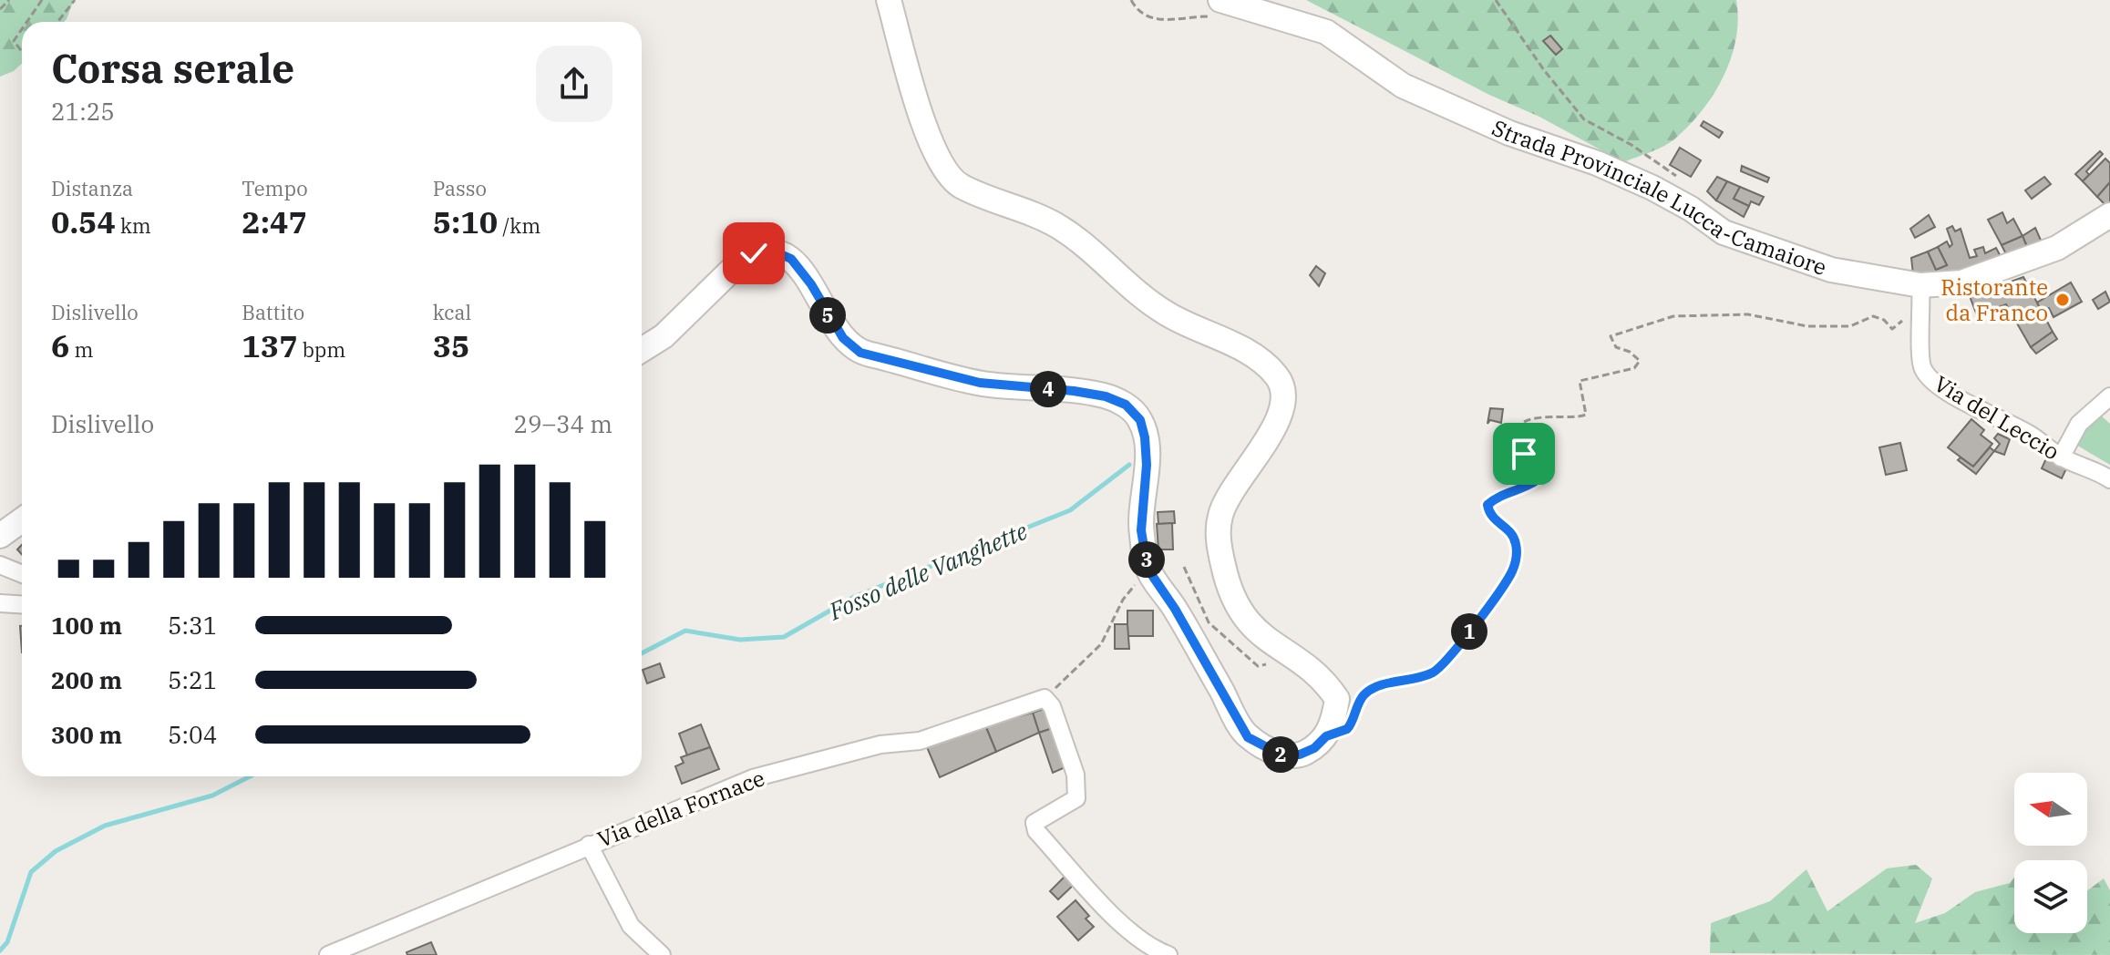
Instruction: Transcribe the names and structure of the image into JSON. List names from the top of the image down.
{
  "streets": {
    "main road": ["Strada Provinciale Lucca-Camaiore"],
    "street": ["Via del Leccio", "Via della Fornace"]
  },
  "crossings": [
    ["Strada Provinciale Lucca-Camaiore", "Via del Leccio"]
  ],
  "water": ["Fosso delle Vanghette"],
  "places": ["Ristorante da Franco"],
  "north": "left",
  "page": {
    "heading": ["Corsa serale", "21:25"],
    "stats": [
      ["Distanza", "0.54 km"],
      ["Tempo", "2:47"],
      ["Passo", "5:10 /km"],
      ["Dislivello", "6 m"],
      ["Battito", "137 bpm"],
      ["kcal", "35"]
    ],
    "pins": [
      "5",
      "4",
      "3",
      "1",
      "2"
    ],
    "chart": ["Dislivello", "29–34 m"],
    "list": [
      {
        "name": "100 m",
        "note": "5:31"
      },
      {
        "name": "200 m",
        "note": "5:21"
      },
      {
        "name": "300 m",
        "note": "5:04"
      }
    ]
  }
}
